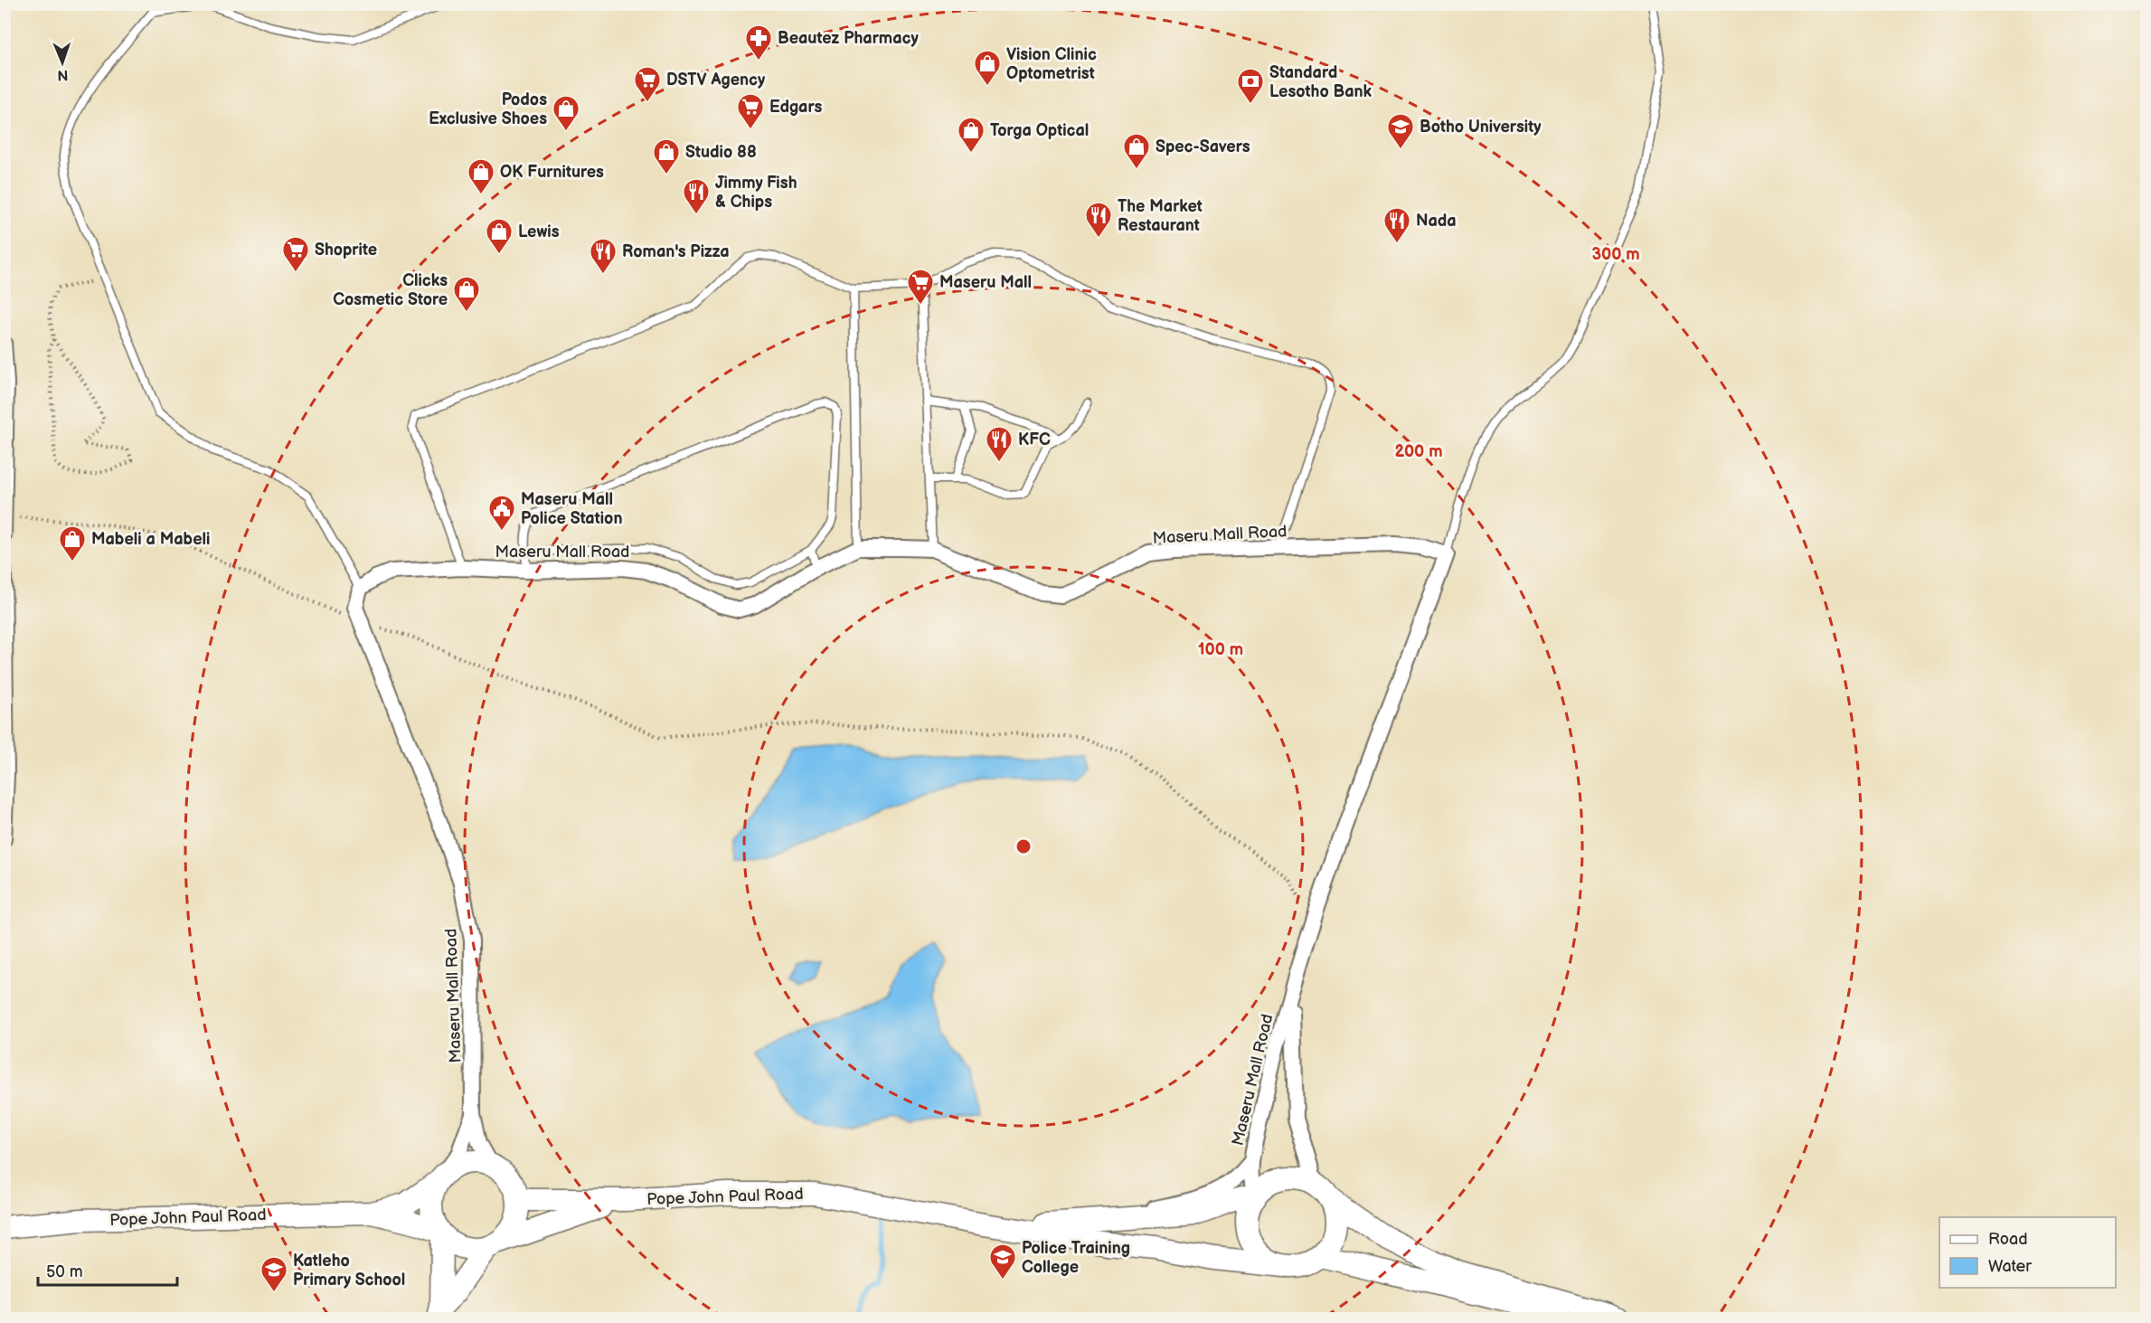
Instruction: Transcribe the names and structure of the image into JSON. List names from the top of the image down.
{
  "streets": {
    "main road": ["Pope John Paul Road"],
    "street": ["Maseru Mall Road"]
  },
  "crossings": [
    ["Maseru Mall Road", "Pope John Paul Road"]
  ],
  "places": {
    "pharmacy": ["Beautez Pharmacy"],
    "shop": [
      "Vision Clinic Optometrist",
      "Podos Exclusive Shoes",
      "Torga Optical",
      "Spec-Savers",
      "Studio 88",
      "OK Furnitures",
      "Lewis",
      "Clicks Cosmetic Store",
      "Mabeli a Mabeli"
    ],
    "supermarket": [
      "DSTV Agency",
      "Edgars",
      "Shoprite",
      "Maseru Mall"
    ],
    "bank": ["Standard Lesotho Bank"],
    "school or university": ["Botho University", "Police Training College", "Katleho Primary School"],
    "restaurant": [
      "Jimmy Fish & Chips",
      "The Market Restaurant",
      "Nada",
      "Roman's Pizza",
      "KFC"
    ],
    "public building": ["Maseru Mall Police Station"]
  },
  "legend": ["Road", "Water"],
  "scale_bar": "50 m",
  "north": "bottom",
  "rings": ["300 m", "200 m", "100 m"]
}
